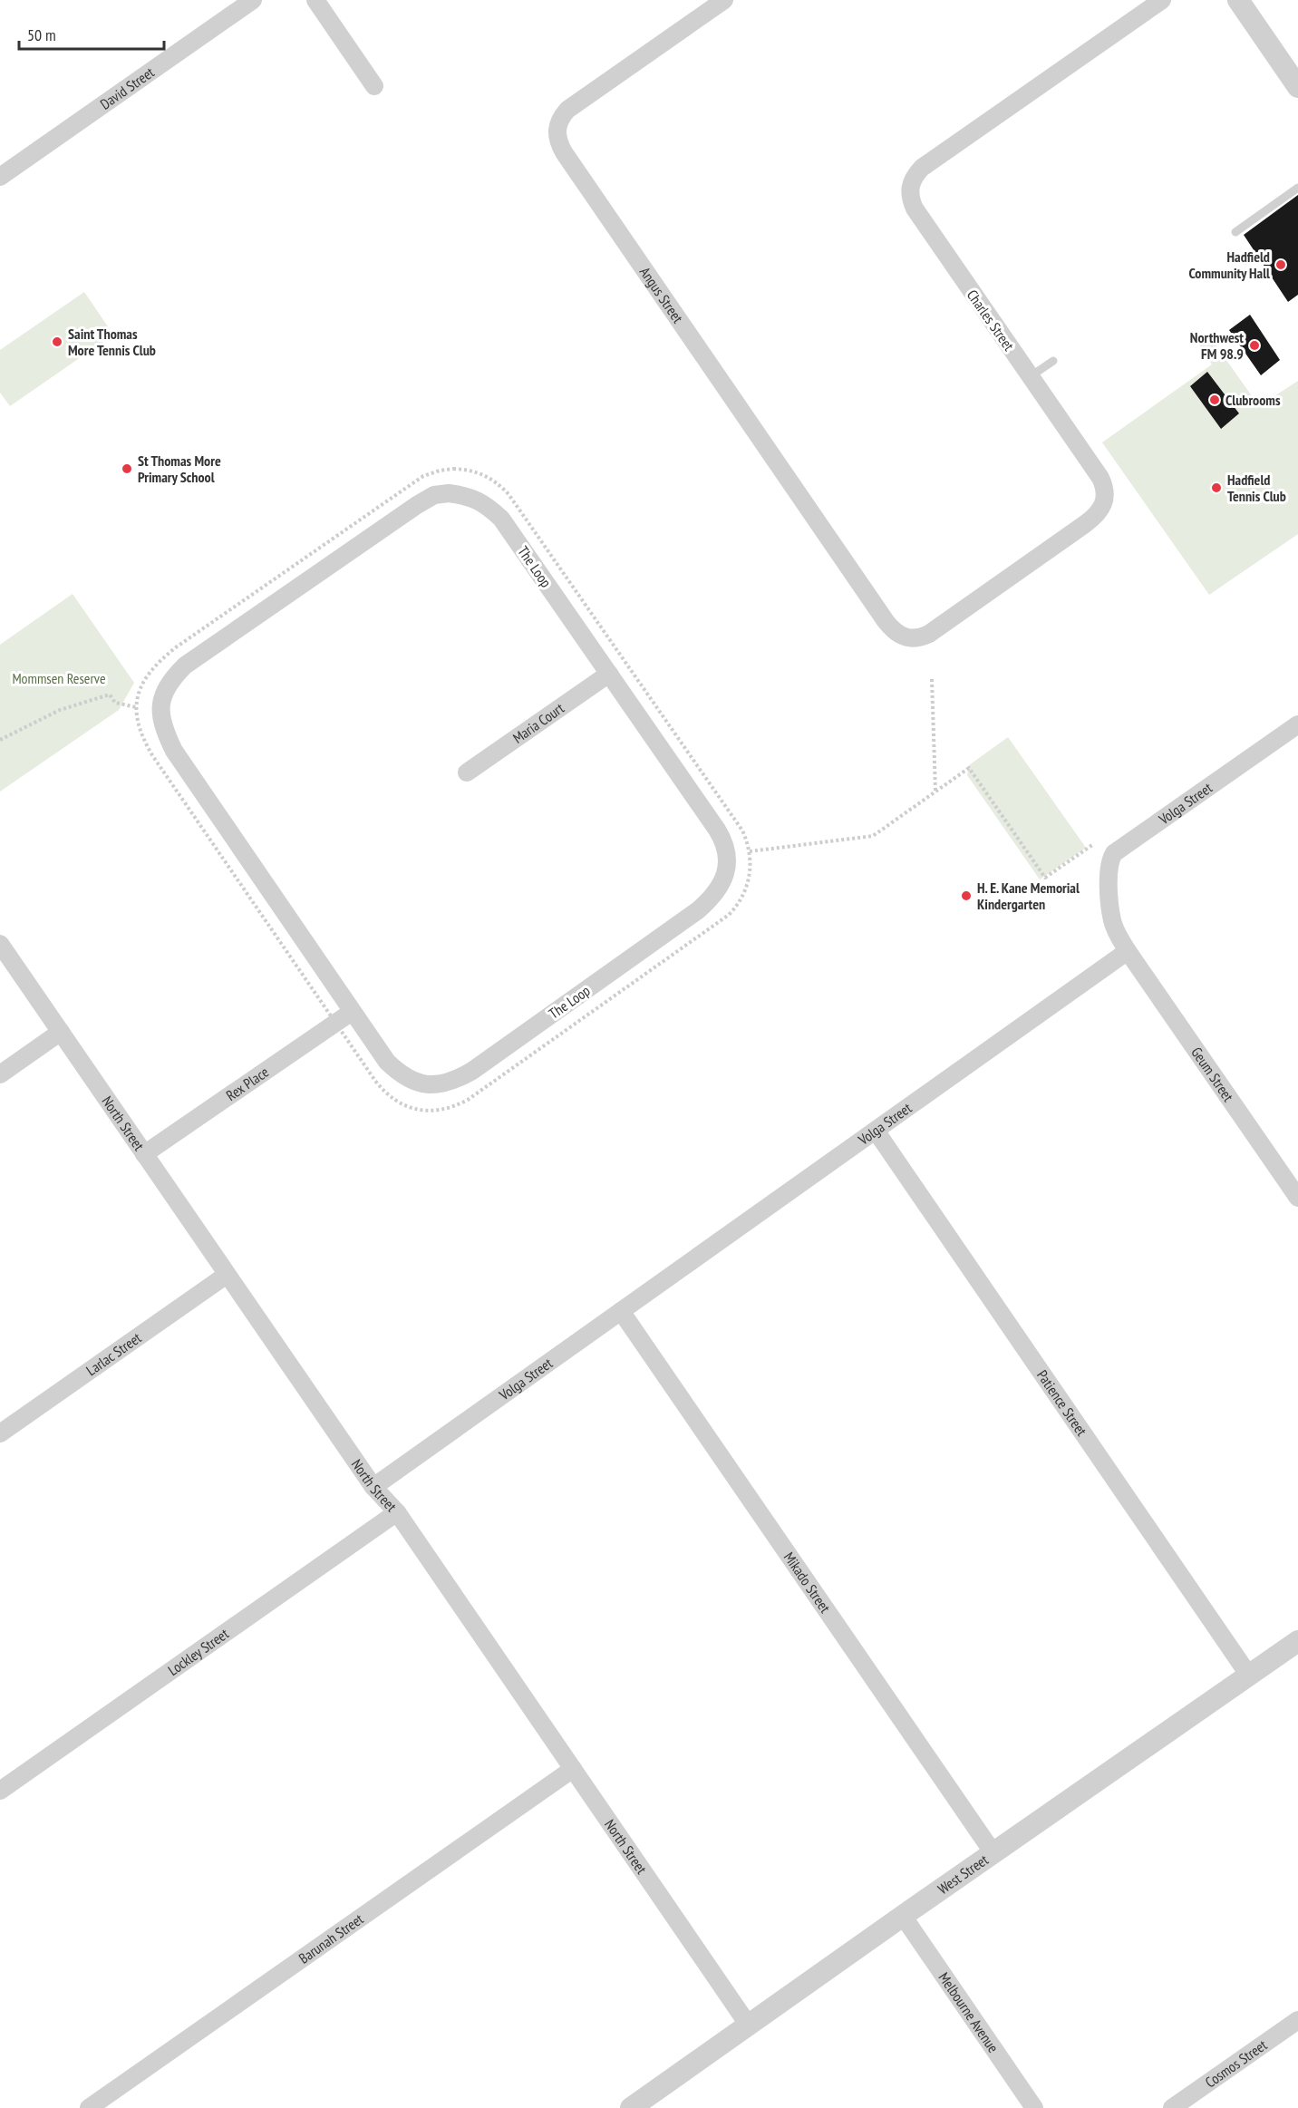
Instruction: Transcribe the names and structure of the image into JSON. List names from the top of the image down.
{
  "streets": {
    "street": [
      "David Street",
      "Angus Street",
      "Charles Street",
      "The Loop",
      "Maria Court",
      "Volga Street",
      "Geum Street",
      "Rex Place",
      "North Street",
      "Larlac Street",
      "Patience Street",
      "Mikado Street",
      "Lockley Street",
      "West Street",
      "Barunah Street",
      "Melbourne Avenue",
      "Cosmos Street"
    ]
  },
  "crossings": [
    ["Angus Street", "Charles Street"],
    ["The Loop", "Maria Court"],
    ["The Loop", "Rex Place"],
    ["Volga Street", "Geum Street"],
    ["Volga Street", "North Street"],
    ["Volga Street", "Patience Street"],
    ["Volga Street", "Mikado Street"],
    ["Rex Place", "North Street"],
    ["North Street", "Larlac Street"],
    ["North Street", "Lockley Street"],
    ["North Street", "West Street"],
    ["North Street", "Barunah Street"],
    ["Patience Street", "West Street"],
    ["Mikado Street", "West Street"],
    ["West Street", "Melbourne Avenue"]
  ],
  "parks": ["Mommsen Reserve"],
  "places": [
    "Hadfield Community Hall",
    "Saint Thomas More Tennis Club",
    "Northwest FM 98.9",
    "Clubrooms",
    "St Thomas More Primary School",
    "Hadfield Tennis Club",
    "H. E. Kane Memorial Kindergarten"
  ],
  "scale_bar": "50 m"
}
